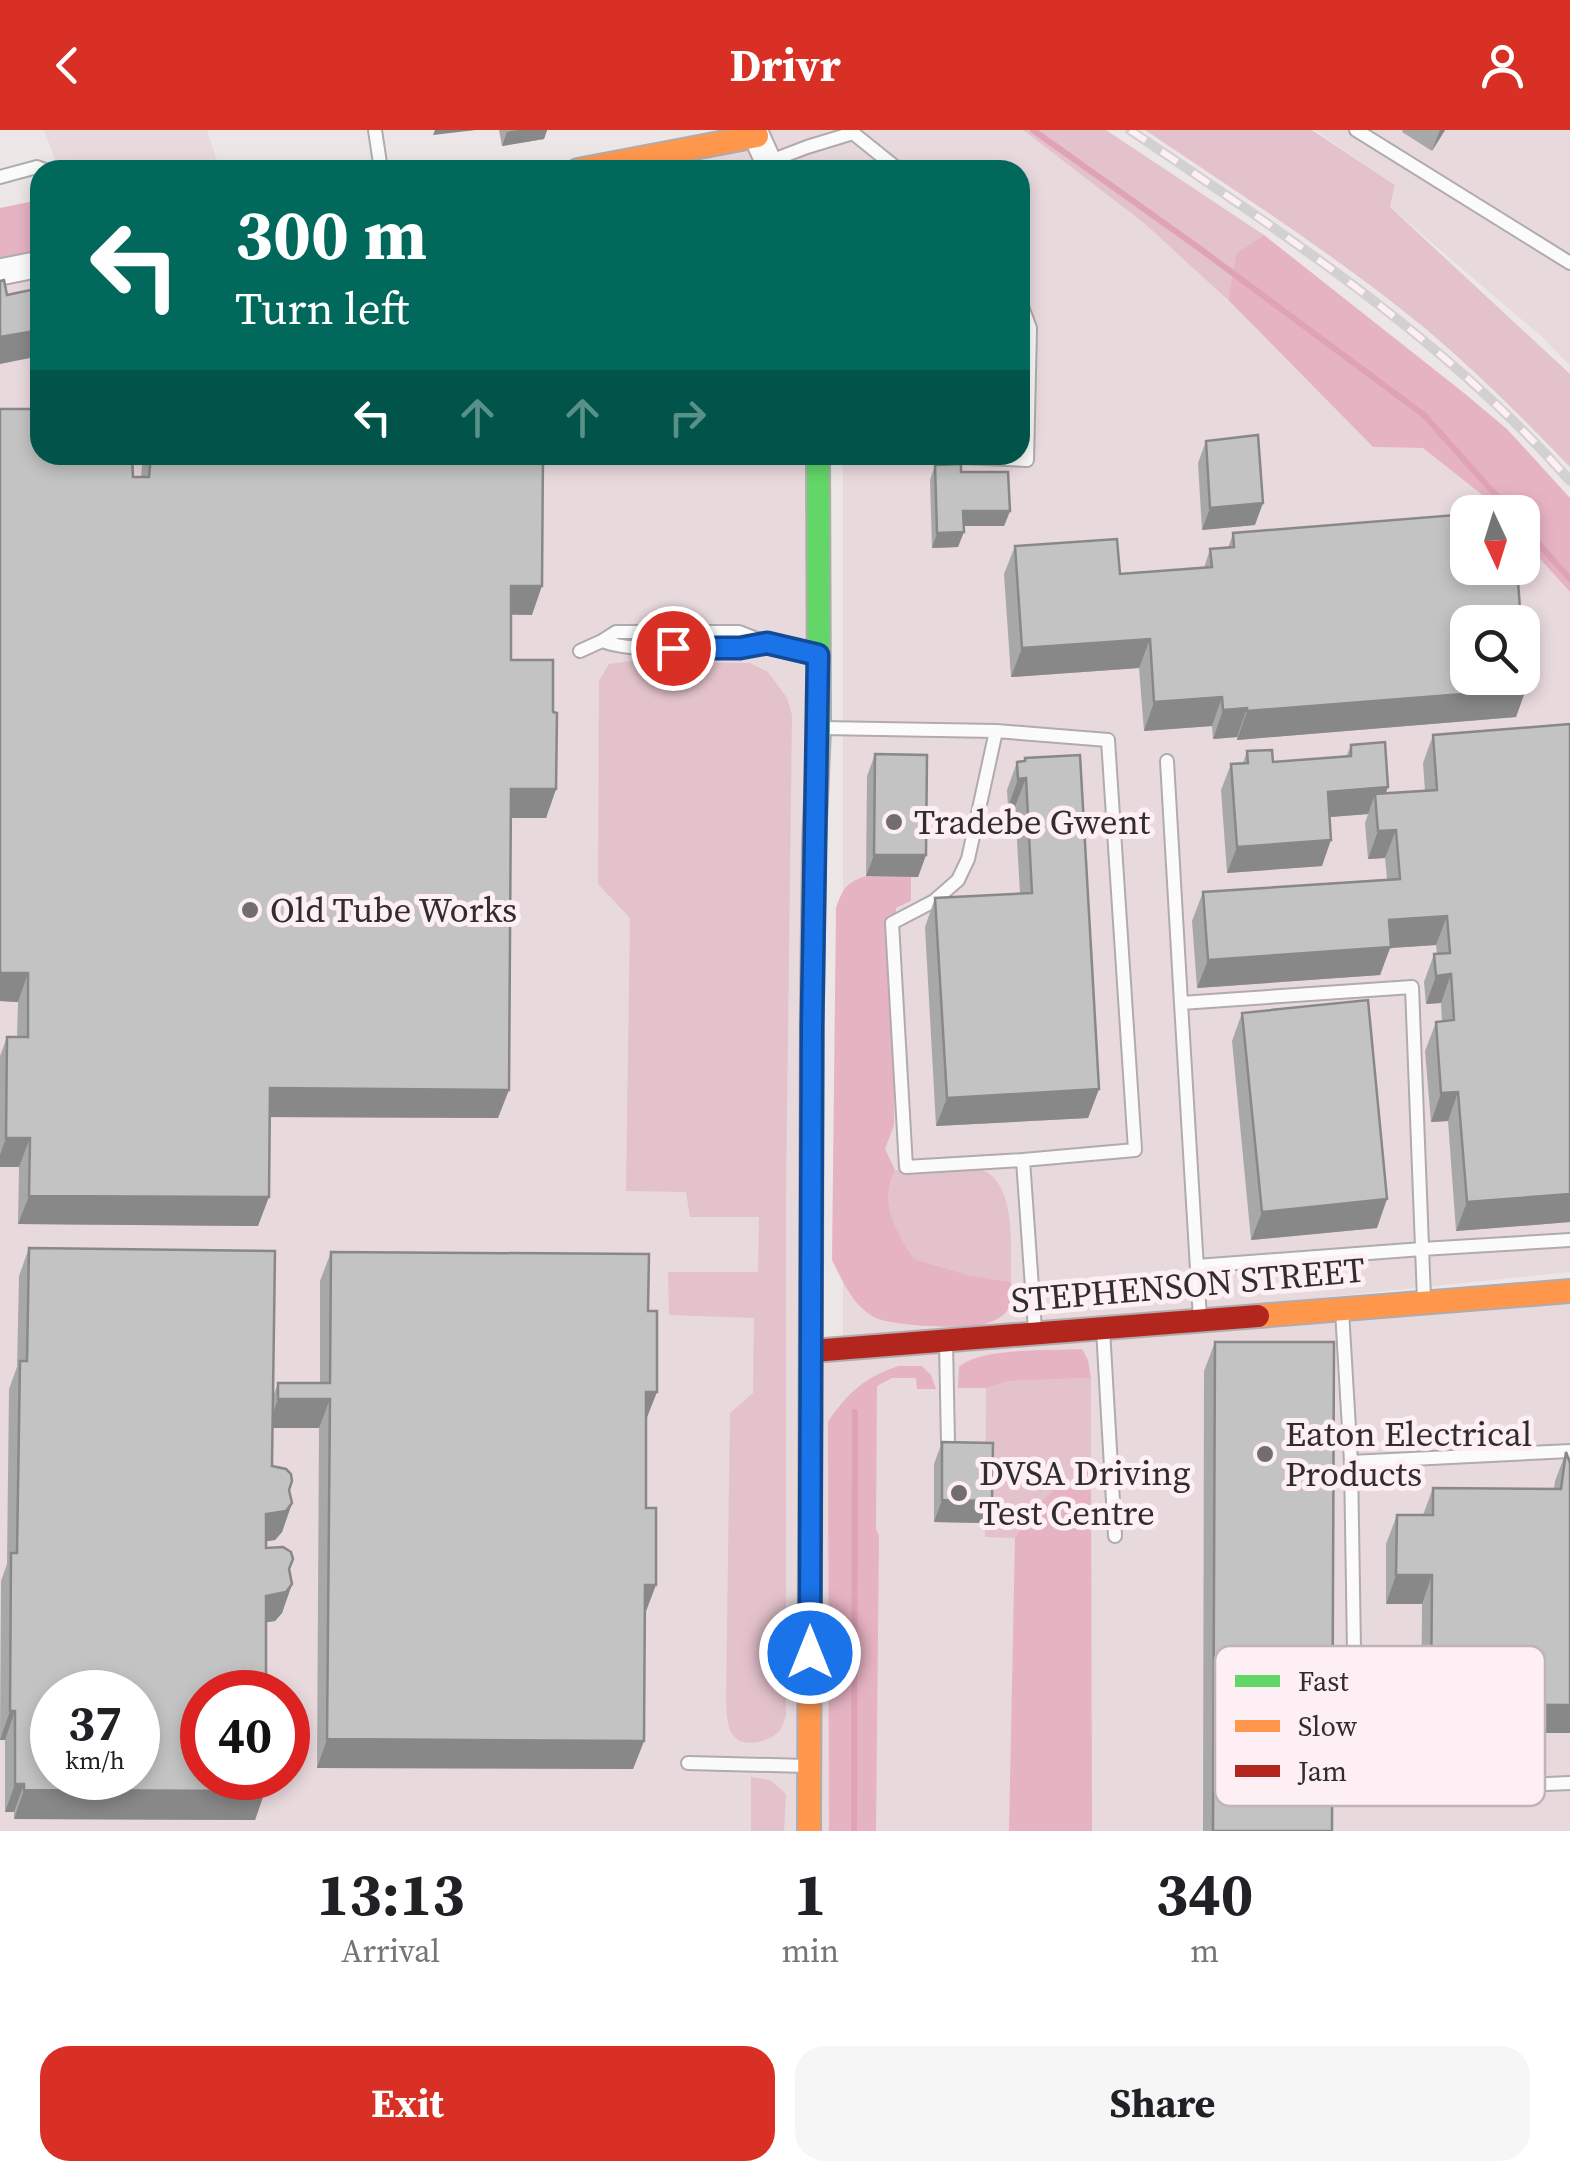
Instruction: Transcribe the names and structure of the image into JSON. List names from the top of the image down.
{
  "streets": {
    "street": ["STEPHENSON STREET"]
  },
  "places": [
    "Tradebe Gwent",
    "Old Tube Works",
    "Eaton Electrical Products",
    "DVSA Driving Test Centre"
  ],
  "legend": ["Fast", "Slow", "Jam"],
  "north": "bottom",
  "page": {
    "header": "Drivr",
    "turn": ["300 m", "Turn left"],
    "speed": "37 km/h",
    "limit": "40",
    "eta": [
      "13:13",
      "Arrival",
      "1",
      "min",
      "340",
      "m"
    ],
    "buttons": ["Exit", "Share"]
  }
}
